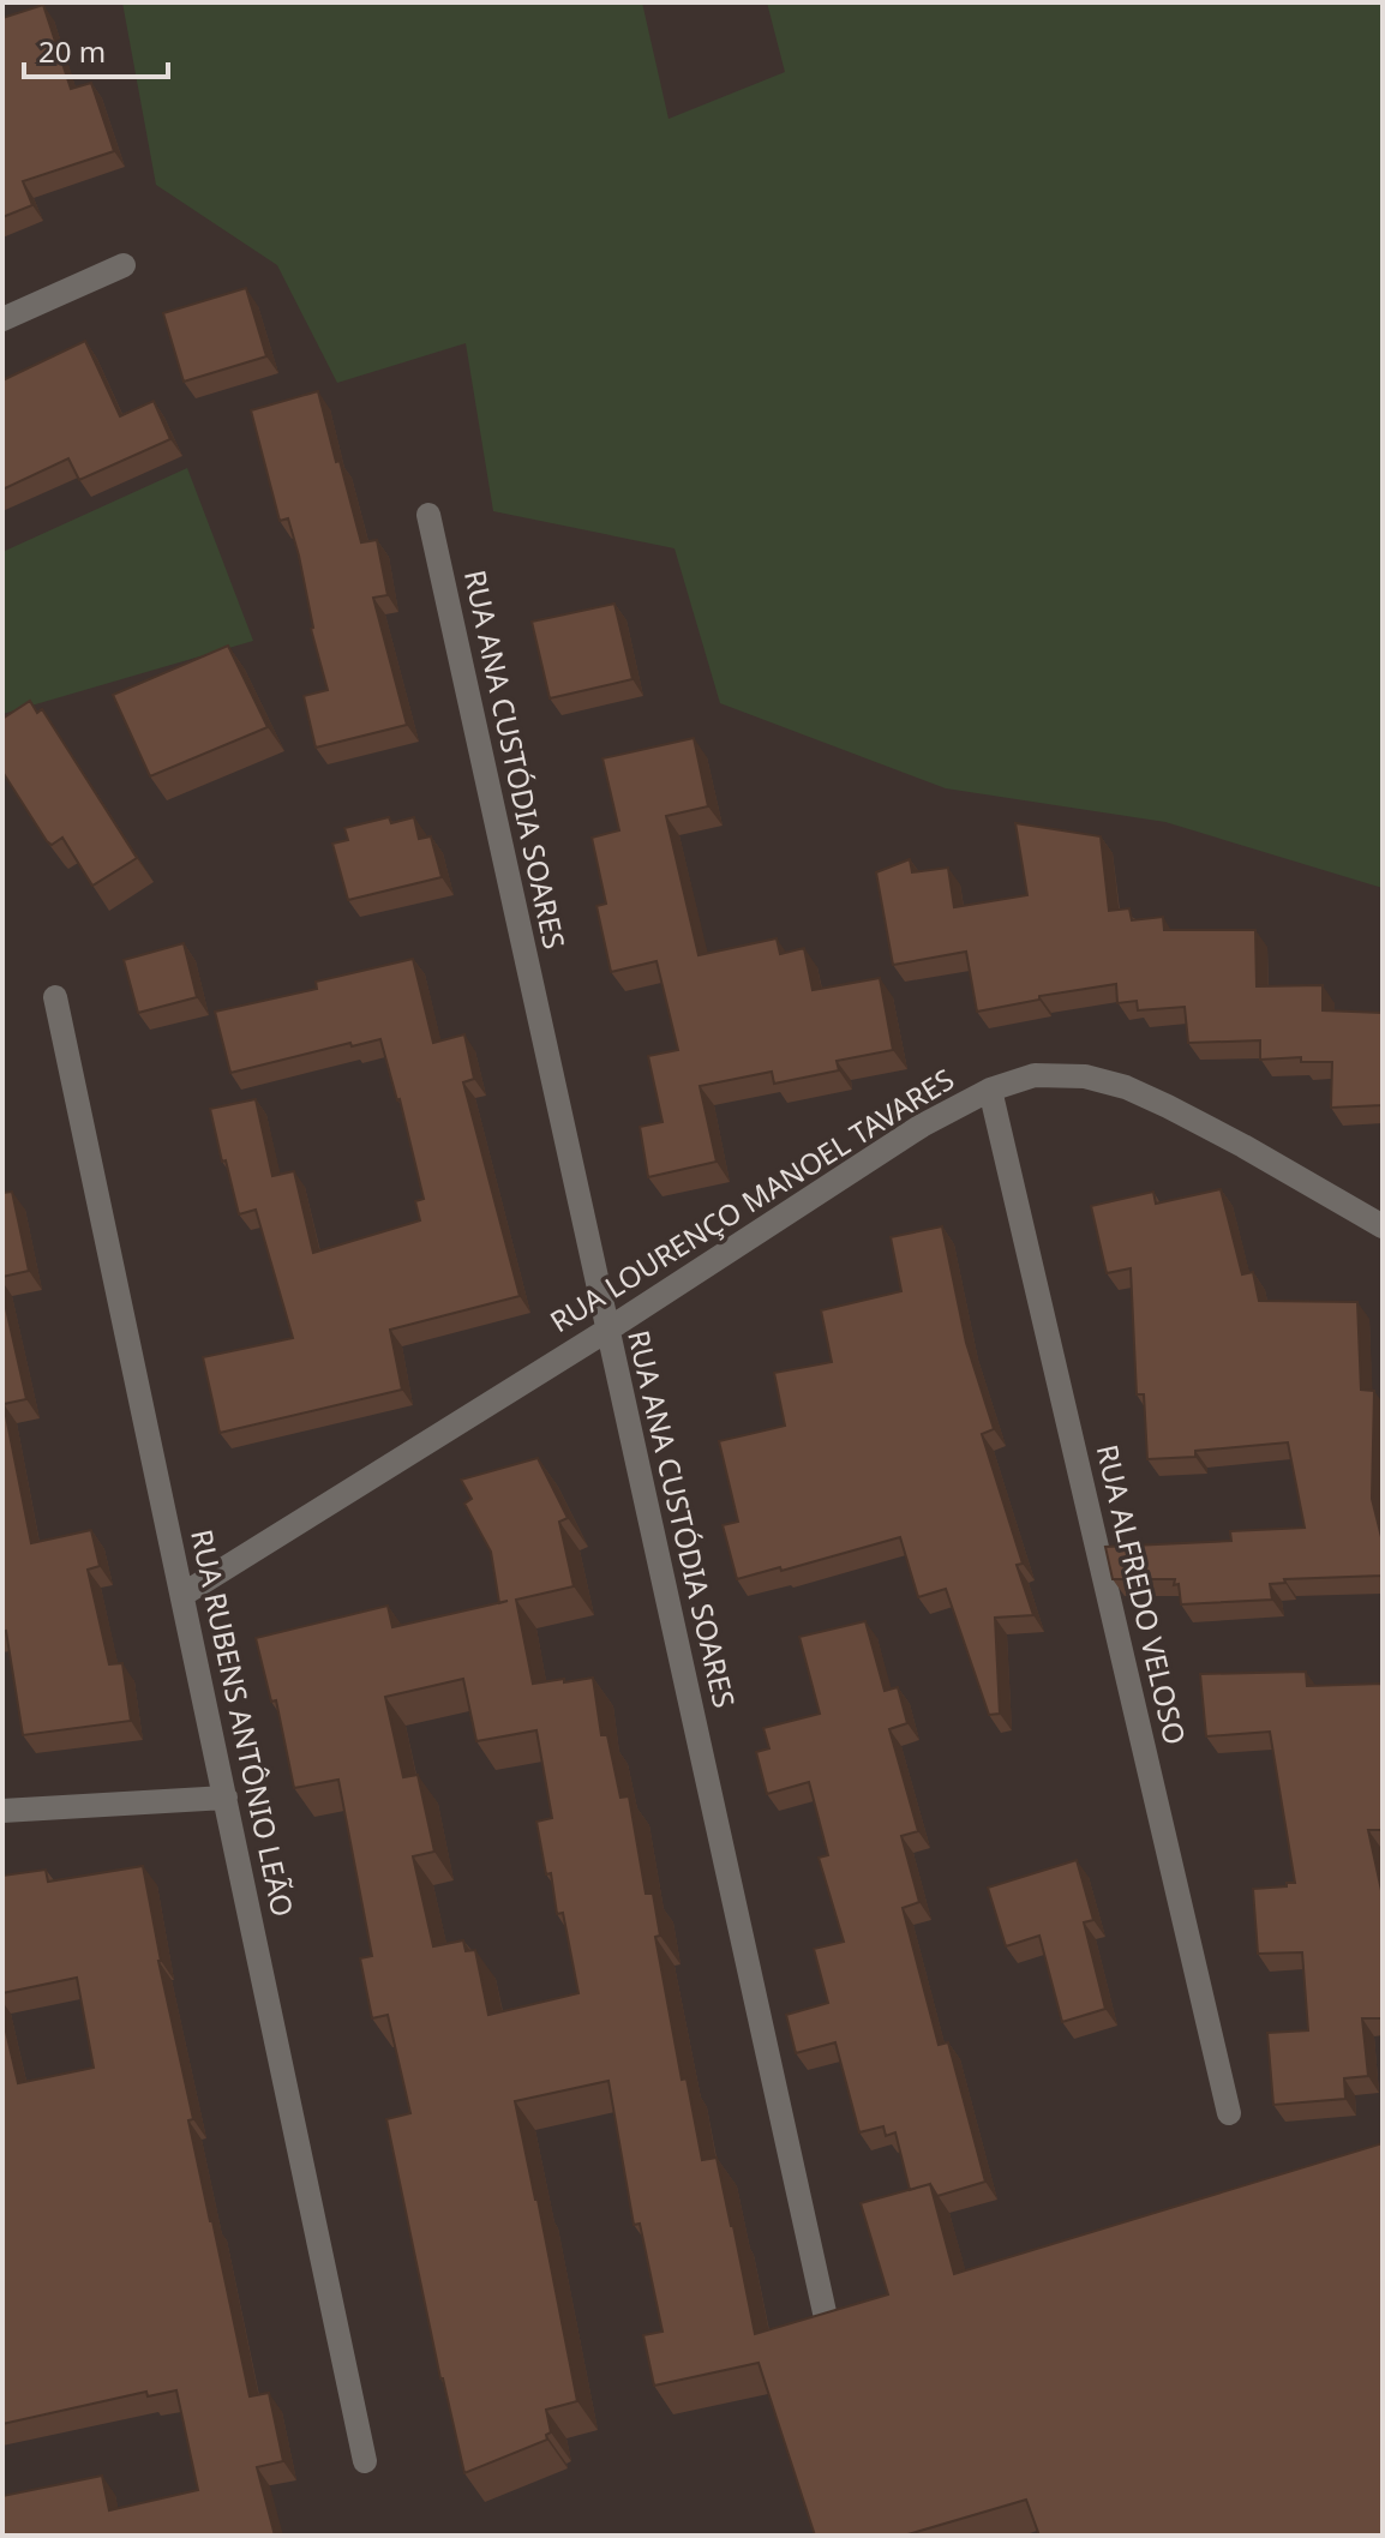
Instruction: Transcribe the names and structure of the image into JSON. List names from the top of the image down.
{
  "streets": {
    "street": [
      "RUA ANA CUSTÓDIA SOARES",
      "RUA LOURENÇO MANOEL TAVARES",
      "RUA ALFREDO VELOSO",
      "RUA RUBENS ANTÔNIO LEÃO"
    ]
  },
  "crossings": [
    ["RUA ANA CUSTÓDIA SOARES", "RUA LOURENÇO MANOEL TAVARES"],
    ["RUA LOURENÇO MANOEL TAVARES", "RUA ALFREDO VELOSO"],
    ["RUA LOURENÇO MANOEL TAVARES", "RUA RUBENS ANTÔNIO LEÃO"]
  ],
  "scale_bar": "20 m"
}
